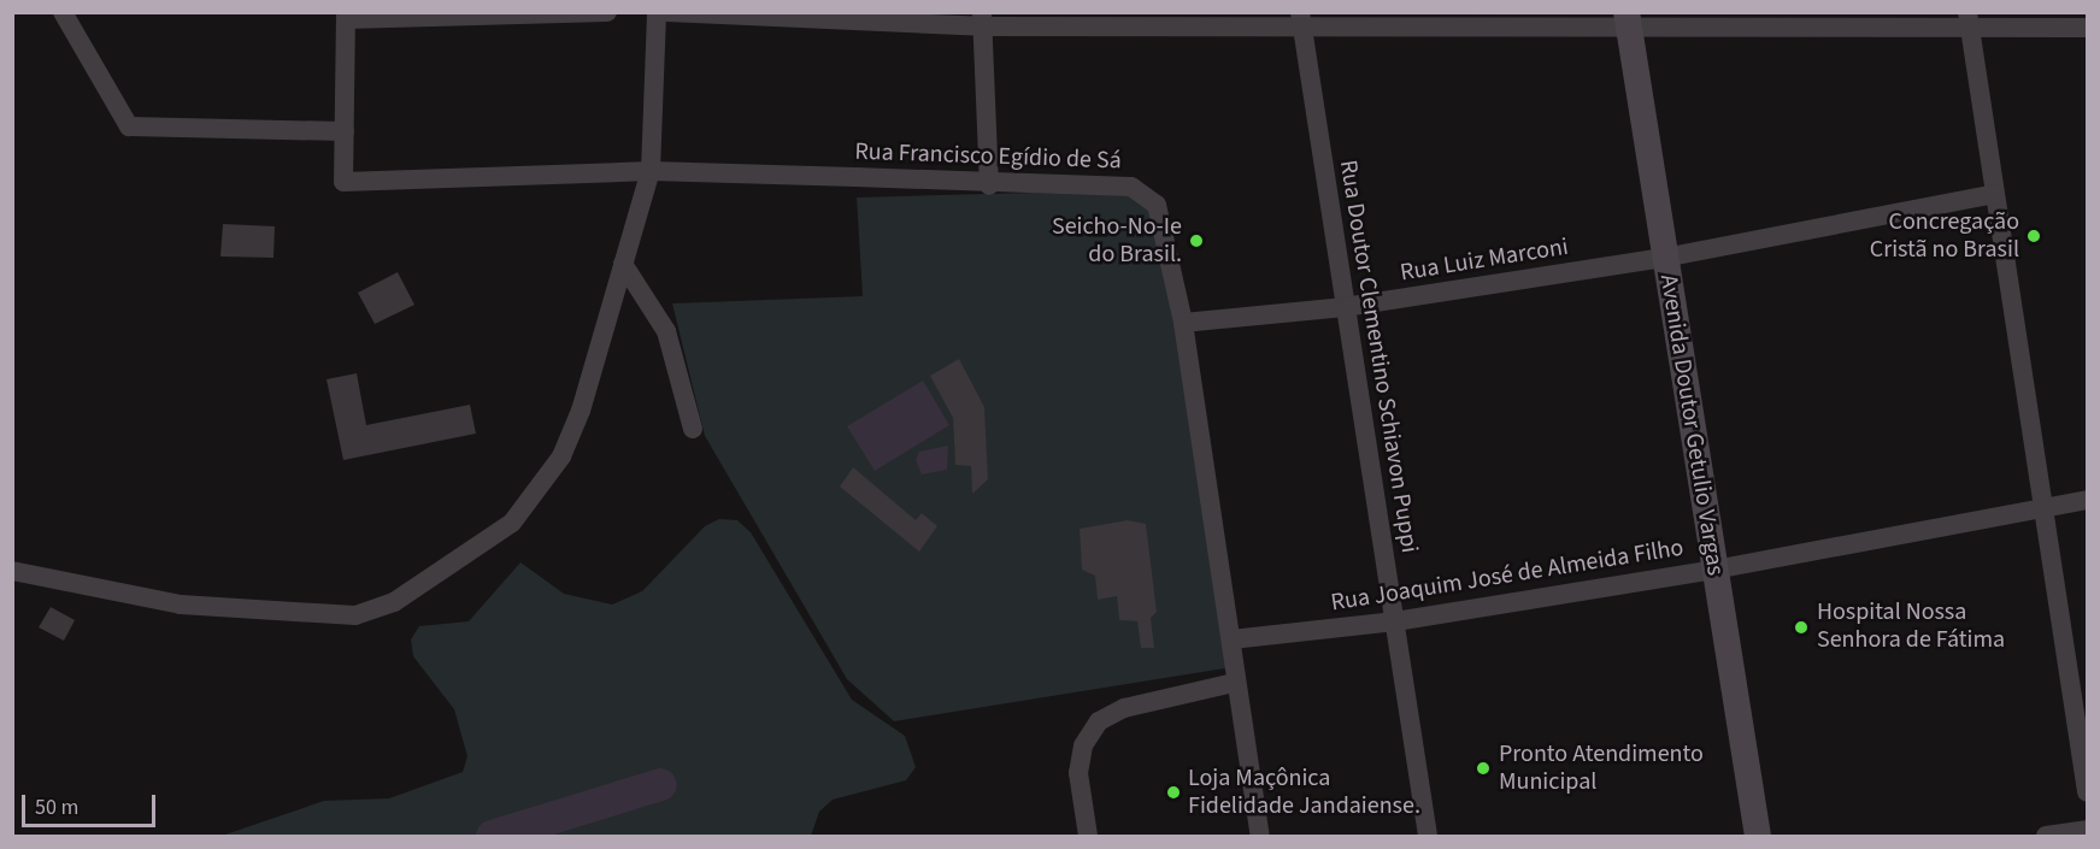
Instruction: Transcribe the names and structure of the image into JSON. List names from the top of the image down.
{
  "streets": {
    "street": [
      "Rua Francisco Egídio de Sá",
      "Rua Luiz Marconi",
      "Rua Doutor Clementino Schiavon Puppi",
      "Avenida Doutor Getulio Vargas",
      "Rua Joaquim José de Almeida Filho"
    ]
  },
  "crossings": [
    ["Rua Francisco Egídio de Sá", "Rua Luiz Marconi"],
    ["Rua Francisco Egídio de Sá", "Rua Joaquim José de Almeida Filho"],
    ["Rua Luiz Marconi", "Rua Doutor Clementino Schiavon Puppi"],
    ["Rua Luiz Marconi", "Avenida Doutor Getulio Vargas"],
    ["Rua Doutor Clementino Schiavon Puppi", "Rua Joaquim José de Almeida Filho"],
    ["Avenida Doutor Getulio Vargas", "Rua Joaquim José de Almeida Filho"]
  ],
  "places": [
    "Concregação Cristã no Brasil",
    "Seicho-No-Ie do Brasil.",
    "Hospital Nossa Senhora de Fátima",
    "Pronto Atendimento Municipal",
    "Loja Maçônica Fidelidade Jandaiense."
  ],
  "scale_bar": "50 m"
}
